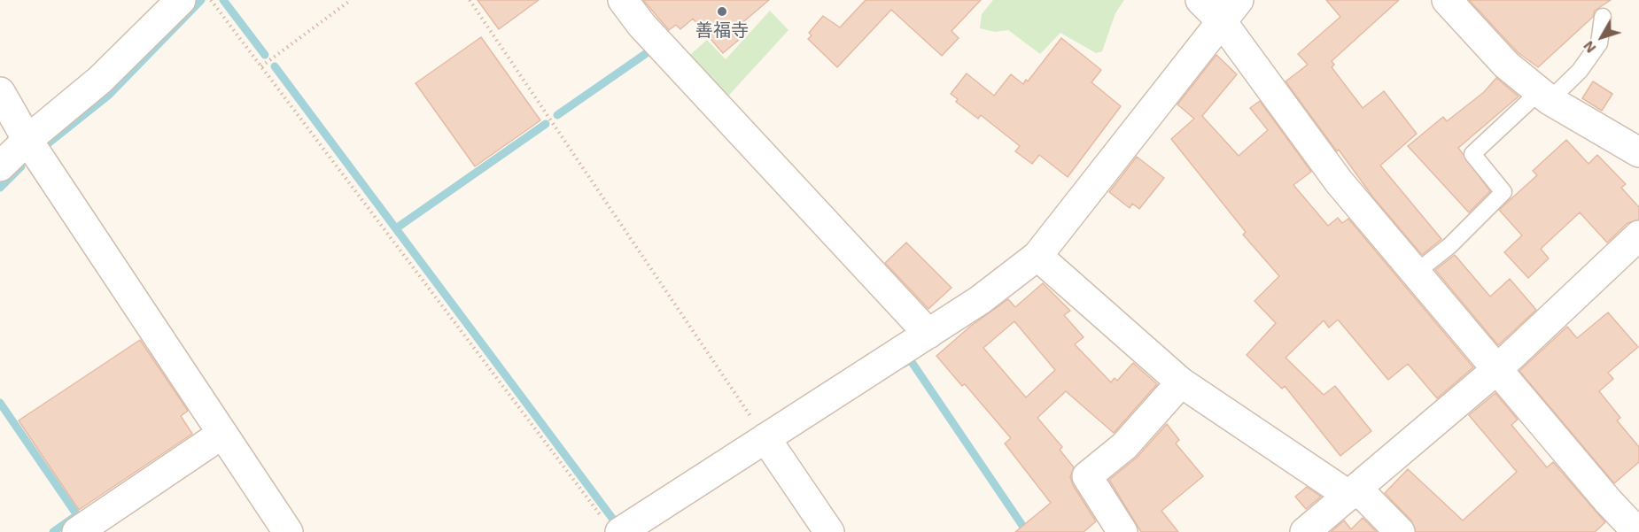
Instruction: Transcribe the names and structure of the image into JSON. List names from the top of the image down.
{
  "places": ["善福寺"],
  "north": "bottom left"
}
